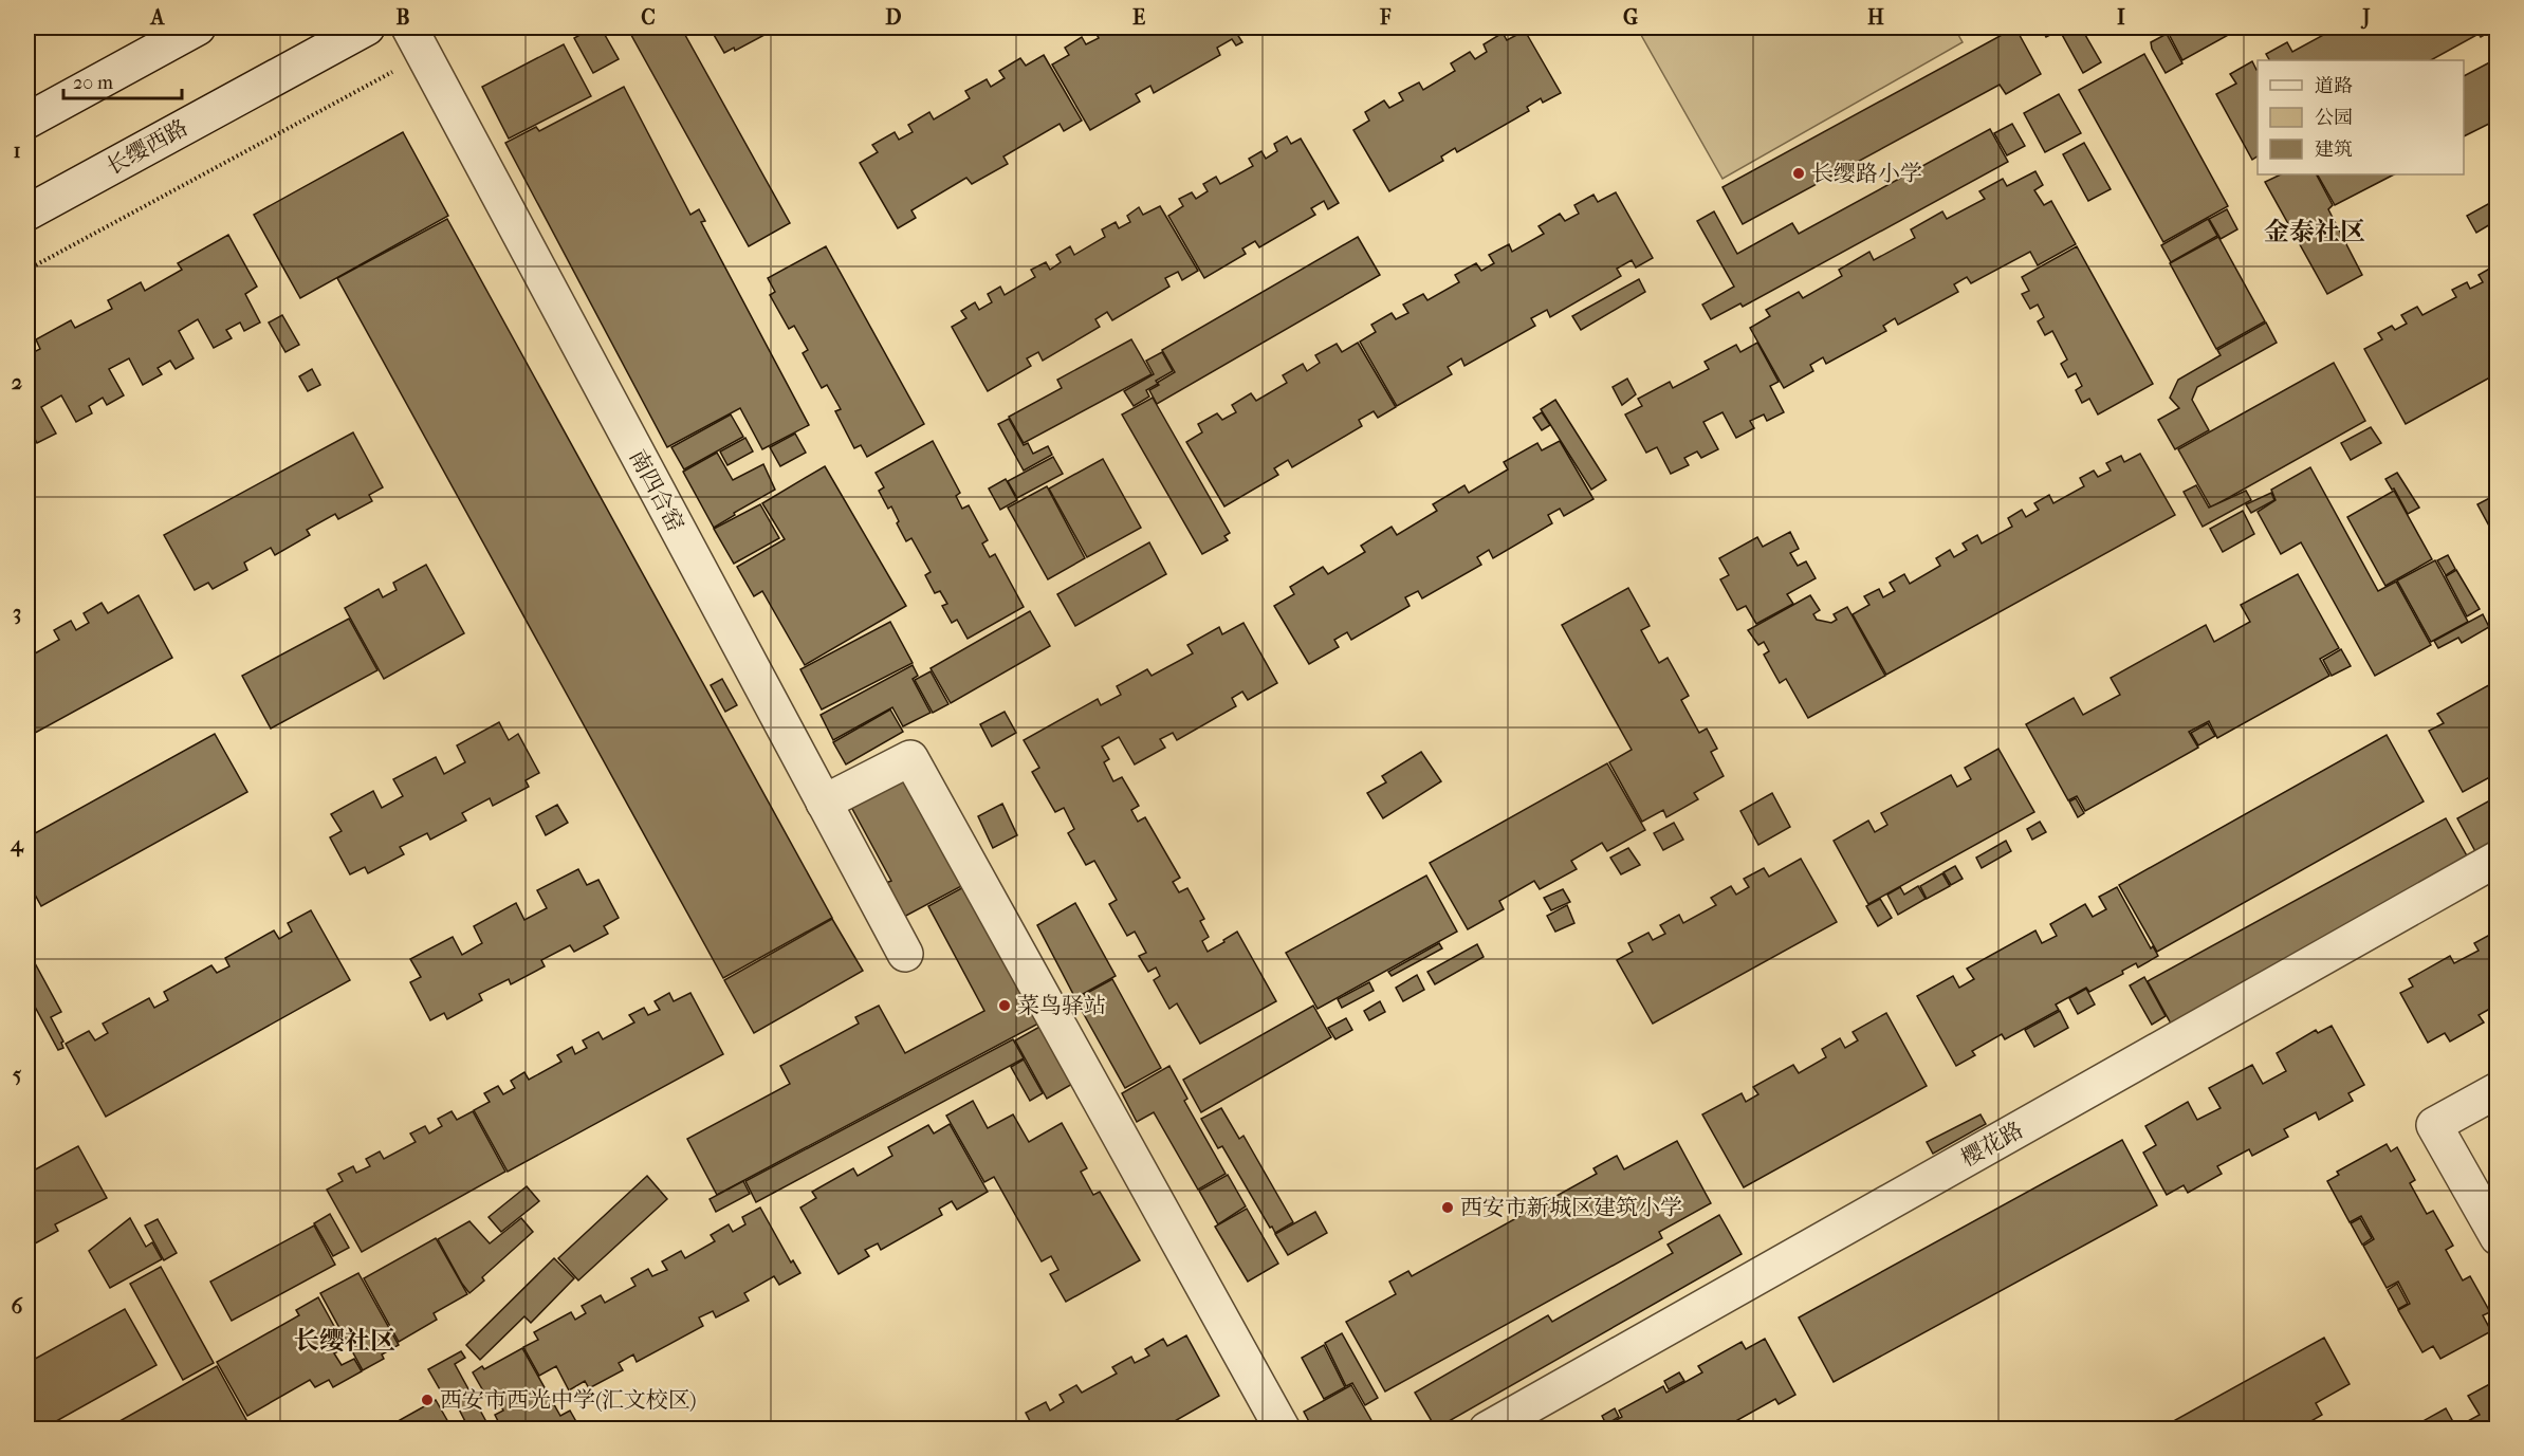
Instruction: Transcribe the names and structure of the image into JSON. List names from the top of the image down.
{
  "streets": {
    "street": ["长缨西路", "南四合窑", "樱花路"]
  },
  "districts": ["金泰社区", "长缨社区"],
  "places": [
    "长缨路小学",
    "菜鸟驿站",
    "西安市新城区建筑小学",
    "西安市西光中学(汇文校区)"
  ],
  "legend": ["道路", "公园", "建筑"],
  "scale_bar": "20 m",
  "grid": {
    "columns": [
      "A",
      "B",
      "C",
      "D",
      "E",
      "F",
      "G",
      "H",
      "I",
      "J"
    ],
    "rows": [
      "1",
      "2",
      "3",
      "4",
      "5",
      "6"
    ]
  }
}
